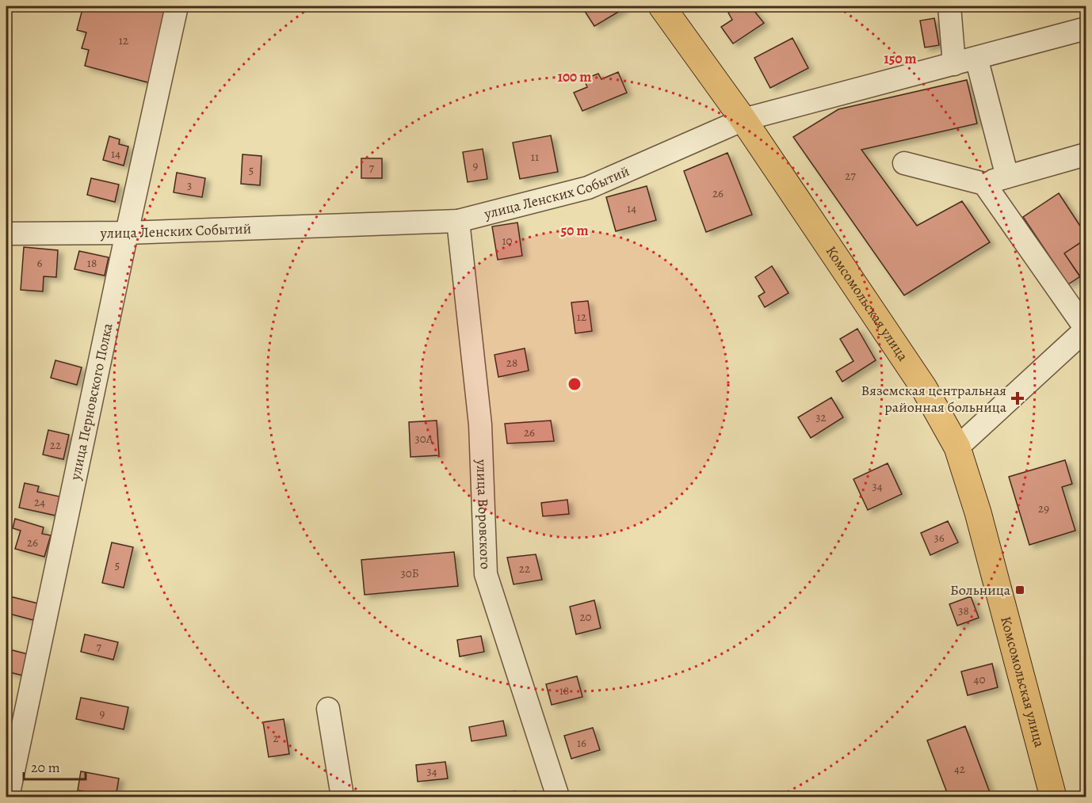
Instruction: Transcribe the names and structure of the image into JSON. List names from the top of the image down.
{
  "streets": {
    "main road": ["Комсомольская улица"],
    "street": ["улица Ленских Событий", "улица Перновского Полка", "улица Воровского"]
  },
  "crossings": [
    ["улица Ленских Событий", "Комсомольская улица"],
    ["улица Ленских Событий", "улица Перновского Полка"],
    ["улица Ленских Событий", "улица Воровского"]
  ],
  "places": {
    "health": ["Вяземская центральная районная больница"],
    "transit": ["Больница"]
  },
  "house_numbers": [
    "12",
    "14",
    "11",
    "9",
    "7",
    "5",
    "27",
    "3",
    "26",
    "14",
    "10",
    "6",
    "18",
    "12",
    "28",
    "32",
    "26",
    "30А",
    "22",
    "34",
    "24",
    "29",
    "36",
    "26",
    "5",
    "22",
    "30Б",
    "38",
    "20",
    "7",
    "40",
    "18",
    "9",
    "2",
    "16",
    "42",
    "34"
  ],
  "scale_bar": "20 m",
  "rings": ["150 m", "100 m", "50 m"]
}
